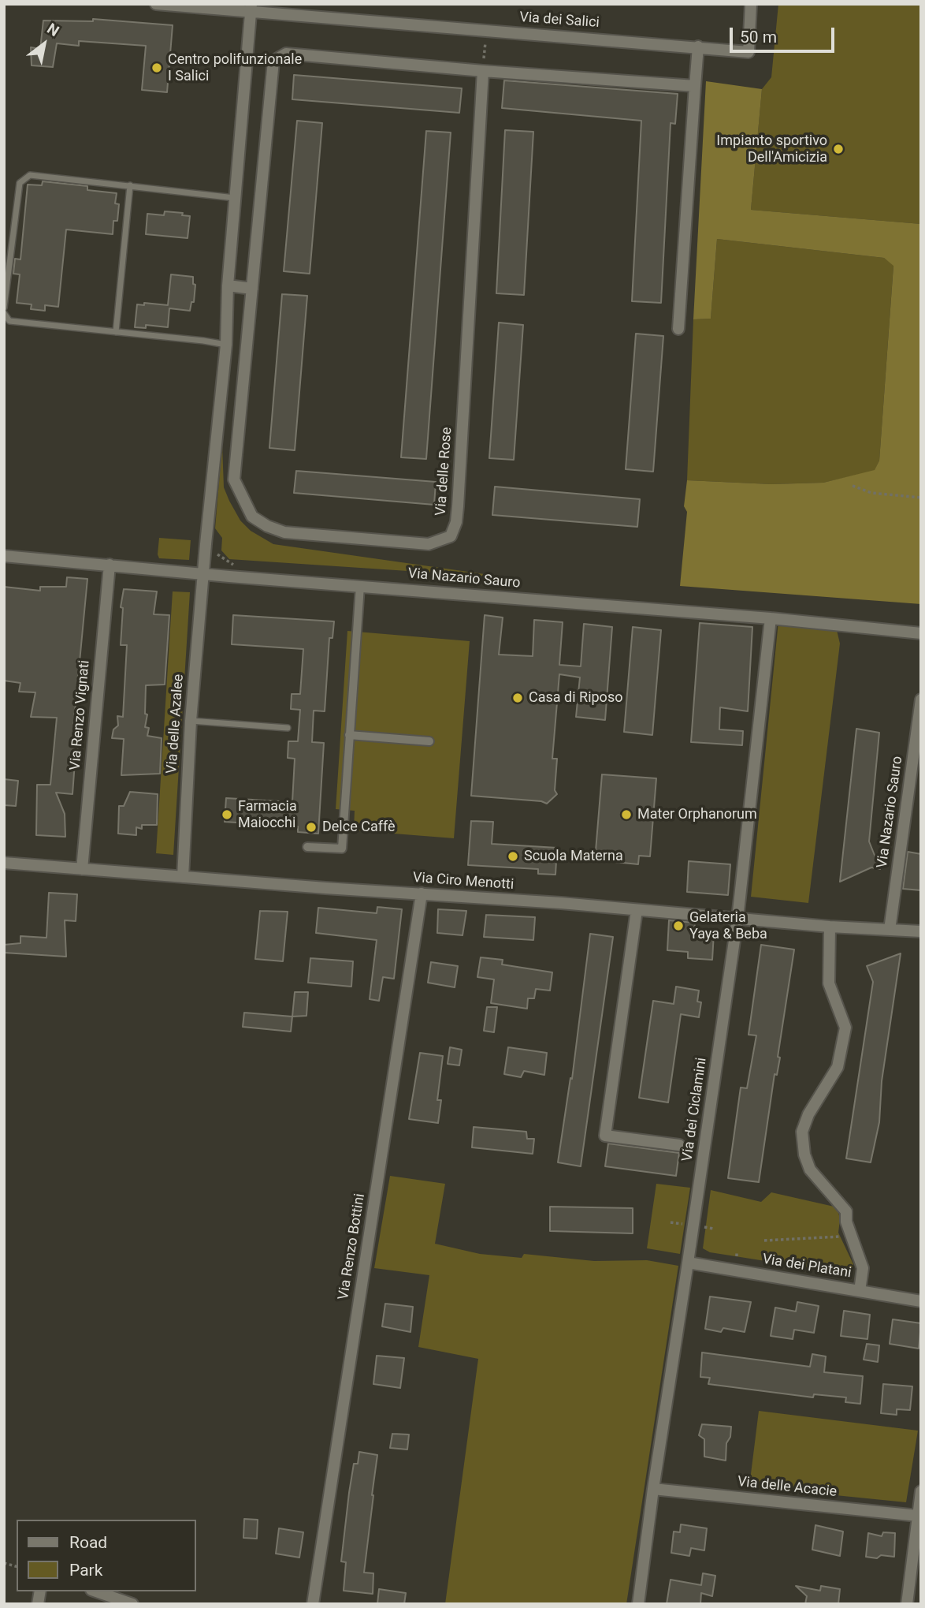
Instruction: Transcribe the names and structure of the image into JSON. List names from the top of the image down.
{
  "streets": {
    "street": [
      "Via dei Salici",
      "Via delle Rose",
      "Via Nazario Sauro",
      "Via Renzo Vignati",
      "Via delle Azalee",
      "Via Ciro Menotti",
      "Via dei Ciclamini",
      "Via Renzo Bottini",
      "Via dei Platani",
      "Via delle Acacie"
    ]
  },
  "crossings": [
    ["Via Nazario Sauro", "Via Renzo Vignati"],
    ["Via Nazario Sauro", "Via delle Azalee"],
    ["Via Nazario Sauro", "Via Ciro Menotti"],
    ["Via Nazario Sauro", "Via dei Ciclamini"],
    ["Via Renzo Vignati", "Via Ciro Menotti"],
    ["Via delle Azalee", "Via Ciro Menotti"],
    ["Via Ciro Menotti", "Via dei Ciclamini"],
    ["Via Ciro Menotti", "Via Renzo Bottini"],
    ["Via dei Ciclamini", "Via dei Platani"],
    ["Via dei Ciclamini", "Via delle Acacie"]
  ],
  "places": [
    "Centro polifunzionale I Salici",
    "Impianto sportivo Dell'Amicizia",
    "Casa di Riposo",
    "Farmacia Maiocchi",
    "Mater Orphanorum",
    "Delce Caffè",
    "Scuola Materna",
    "Gelateria Yaya & Beba"
  ],
  "legend": ["Road", "Park"],
  "scale_bar": "50 m",
  "north": "top right"
}
